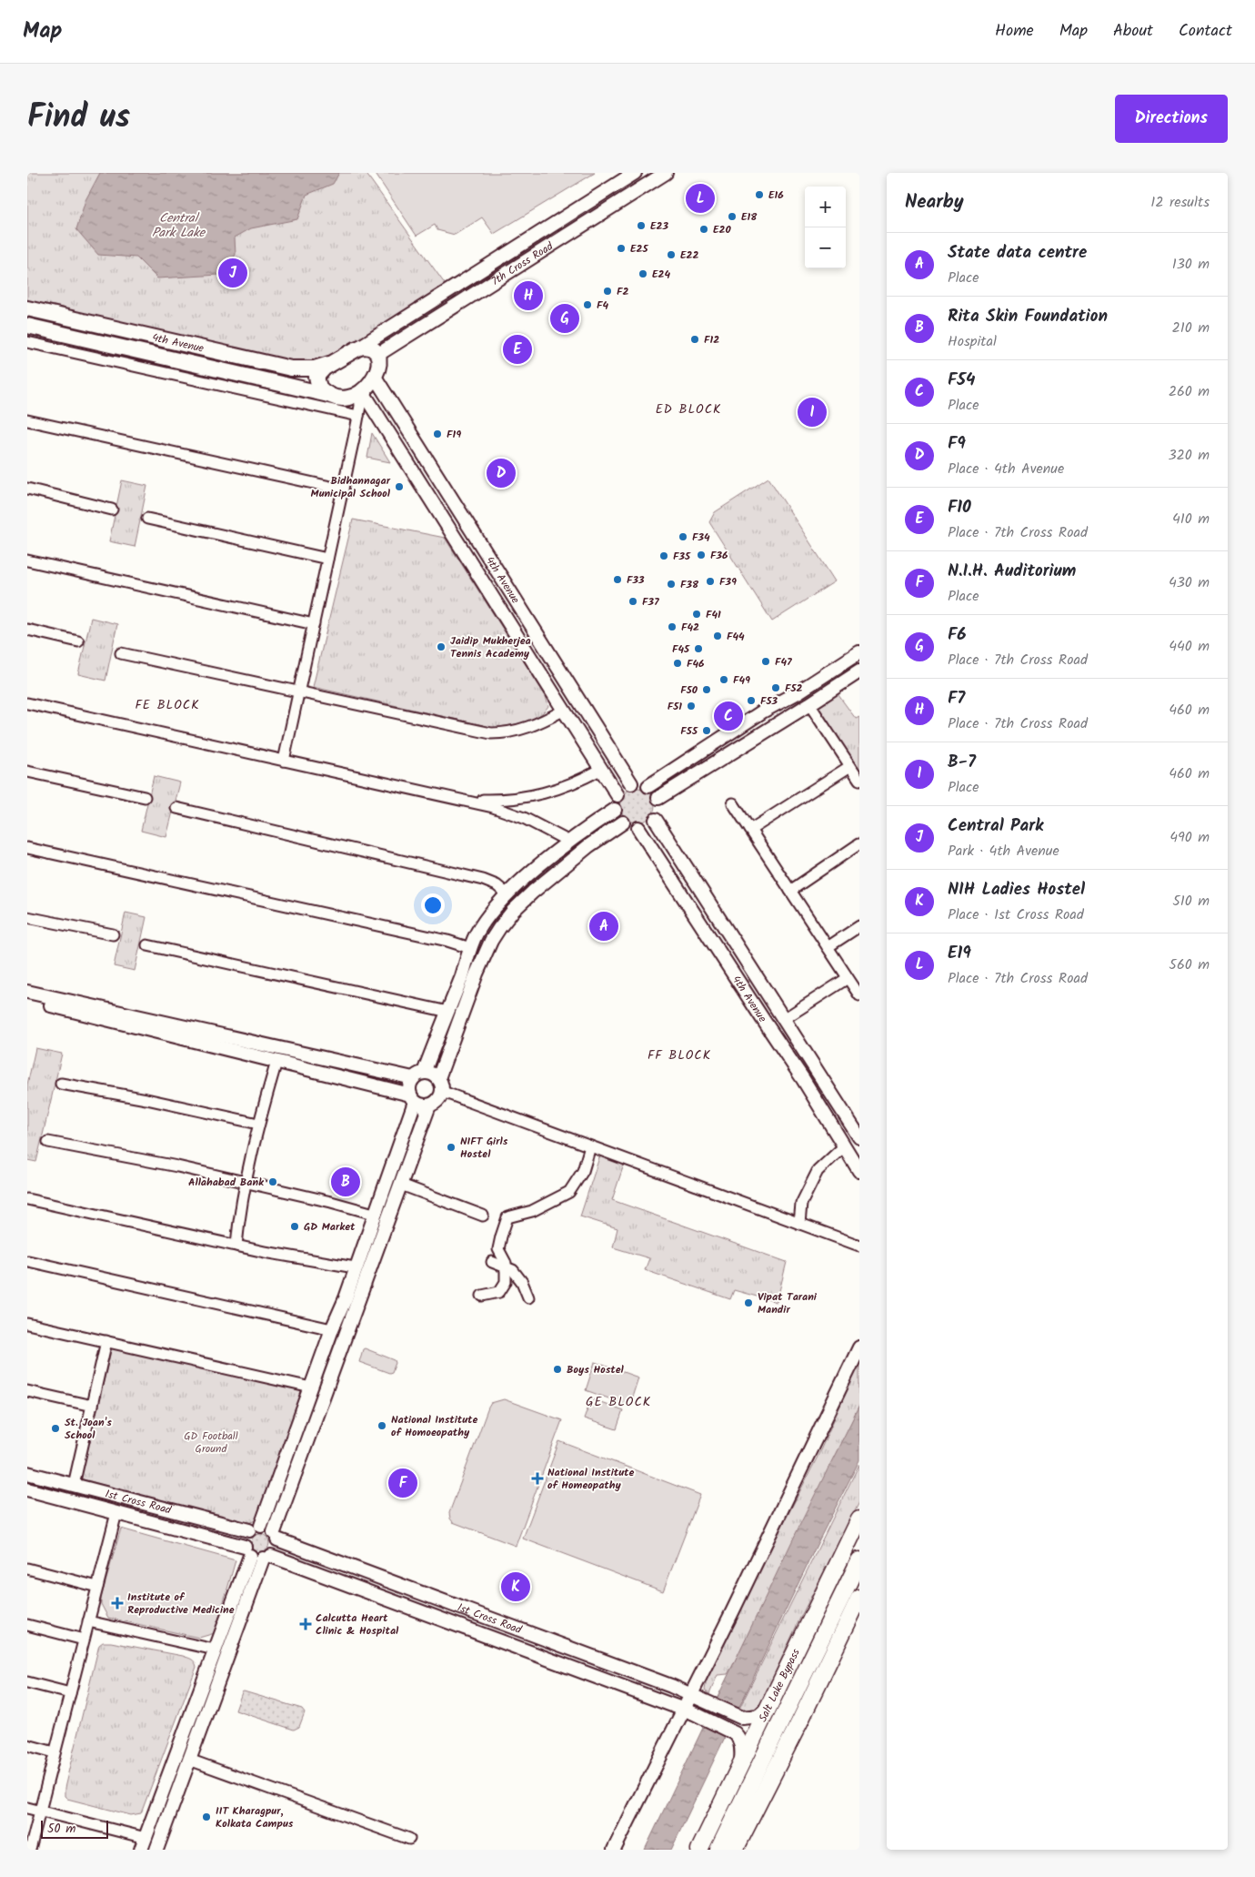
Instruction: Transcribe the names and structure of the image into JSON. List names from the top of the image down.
{
  "streets": {
    "main road": ["4th Avenue", "Salt Lake Bypass"],
    "street": ["7th Cross Road", "1st Cross Road"]
  },
  "crossings": [
    ["7th Cross Road", "4th Avenue"],
    ["1st Cross Road", "Salt Lake Bypass"]
  ],
  "districts": [
    "ED BLOCK",
    "FE BLOCK",
    "FF BLOCK",
    "GE BLOCK"
  ],
  "water": ["Central Park Lake"],
  "parks": ["GD Football Ground"],
  "places": {
    "other": [
      "E16",
      "E18",
      "E23",
      "E20",
      "E25",
      "E22",
      "E24",
      "F2",
      "F4",
      "F12",
      "F19",
      "Bidhannagar Municipal School",
      "F34",
      "F36",
      "F35",
      "F33",
      "F39",
      "F38",
      "F37",
      "F41",
      "F42",
      "F44",
      "Jaidip Mukherjea Tennis Academy",
      "F45",
      "F47",
      "F46",
      "F49",
      "F52",
      "F50",
      "F53",
      "F51",
      "F55",
      "NIFT Girls Hostel",
      "Allahabad Bank",
      "GD Market",
      "Vipat Tarani Mandir",
      "Boys Hostel",
      "National Institute of Homoeopathy",
      "St. Joan's School",
      "IIT Kharagpur, Kolkata Campus"
    ],
    "health": ["National Institute of Homeopathy", "Institute of Reproductive Medicine", "Calcutta Heart Clinic & Hospital"]
  },
  "scale_bar": "50 m",
  "page": {
    "header": "Map",
    "nav": [
      "Home",
      "Map",
      "About",
      "Contact"
    ],
    "title": "Find us",
    "buttons": "Directions",
    "heading": ["Nearby", "12 results"],
    "pins": [
      "L",
      "J",
      "H",
      "G",
      "E",
      "I",
      "D",
      "C",
      "A",
      "B",
      "F",
      "K"
    ],
    "map_buttons": ["+", "−"],
    "list": [
      {
        "mark": "A",
        "name": "State data centre",
        "note": "Place",
        "value": "130 m"
      },
      {
        "mark": "B",
        "name": "Rita Skin Foundation",
        "note": "Hospital",
        "value": "210 m"
      },
      {
        "mark": "C",
        "name": "F54",
        "note": "Place",
        "value": "260 m"
      },
      {
        "mark": "D",
        "name": "F9",
        "note": "Place · 4th Avenue",
        "value": "320 m"
      },
      {
        "mark": "E",
        "name": "F10",
        "note": "Place · 7th Cross Road",
        "value": "410 m"
      },
      {
        "mark": "F",
        "name": "N.I.H. Auditorium",
        "note": "Place",
        "value": "430 m"
      },
      {
        "mark": "G",
        "name": "F6",
        "note": "Place · 7th Cross Road",
        "value": "440 m"
      },
      {
        "mark": "H",
        "name": "F7",
        "note": "Place · 7th Cross Road",
        "value": "460 m"
      },
      {
        "mark": "I",
        "name": "B-7",
        "note": "Place",
        "value": "460 m"
      },
      {
        "mark": "J",
        "name": "Central Park",
        "note": "Park · 4th Avenue",
        "value": "490 m"
      },
      {
        "mark": "K",
        "name": "NIH Ladies Hostel",
        "note": "Place · 1st Cross Road",
        "value": "510 m"
      },
      {
        "mark": "L",
        "name": "E19",
        "note": "Place · 7th Cross Road",
        "value": "560 m"
      }
    ],
    "scale": "50 m"
  }
}
